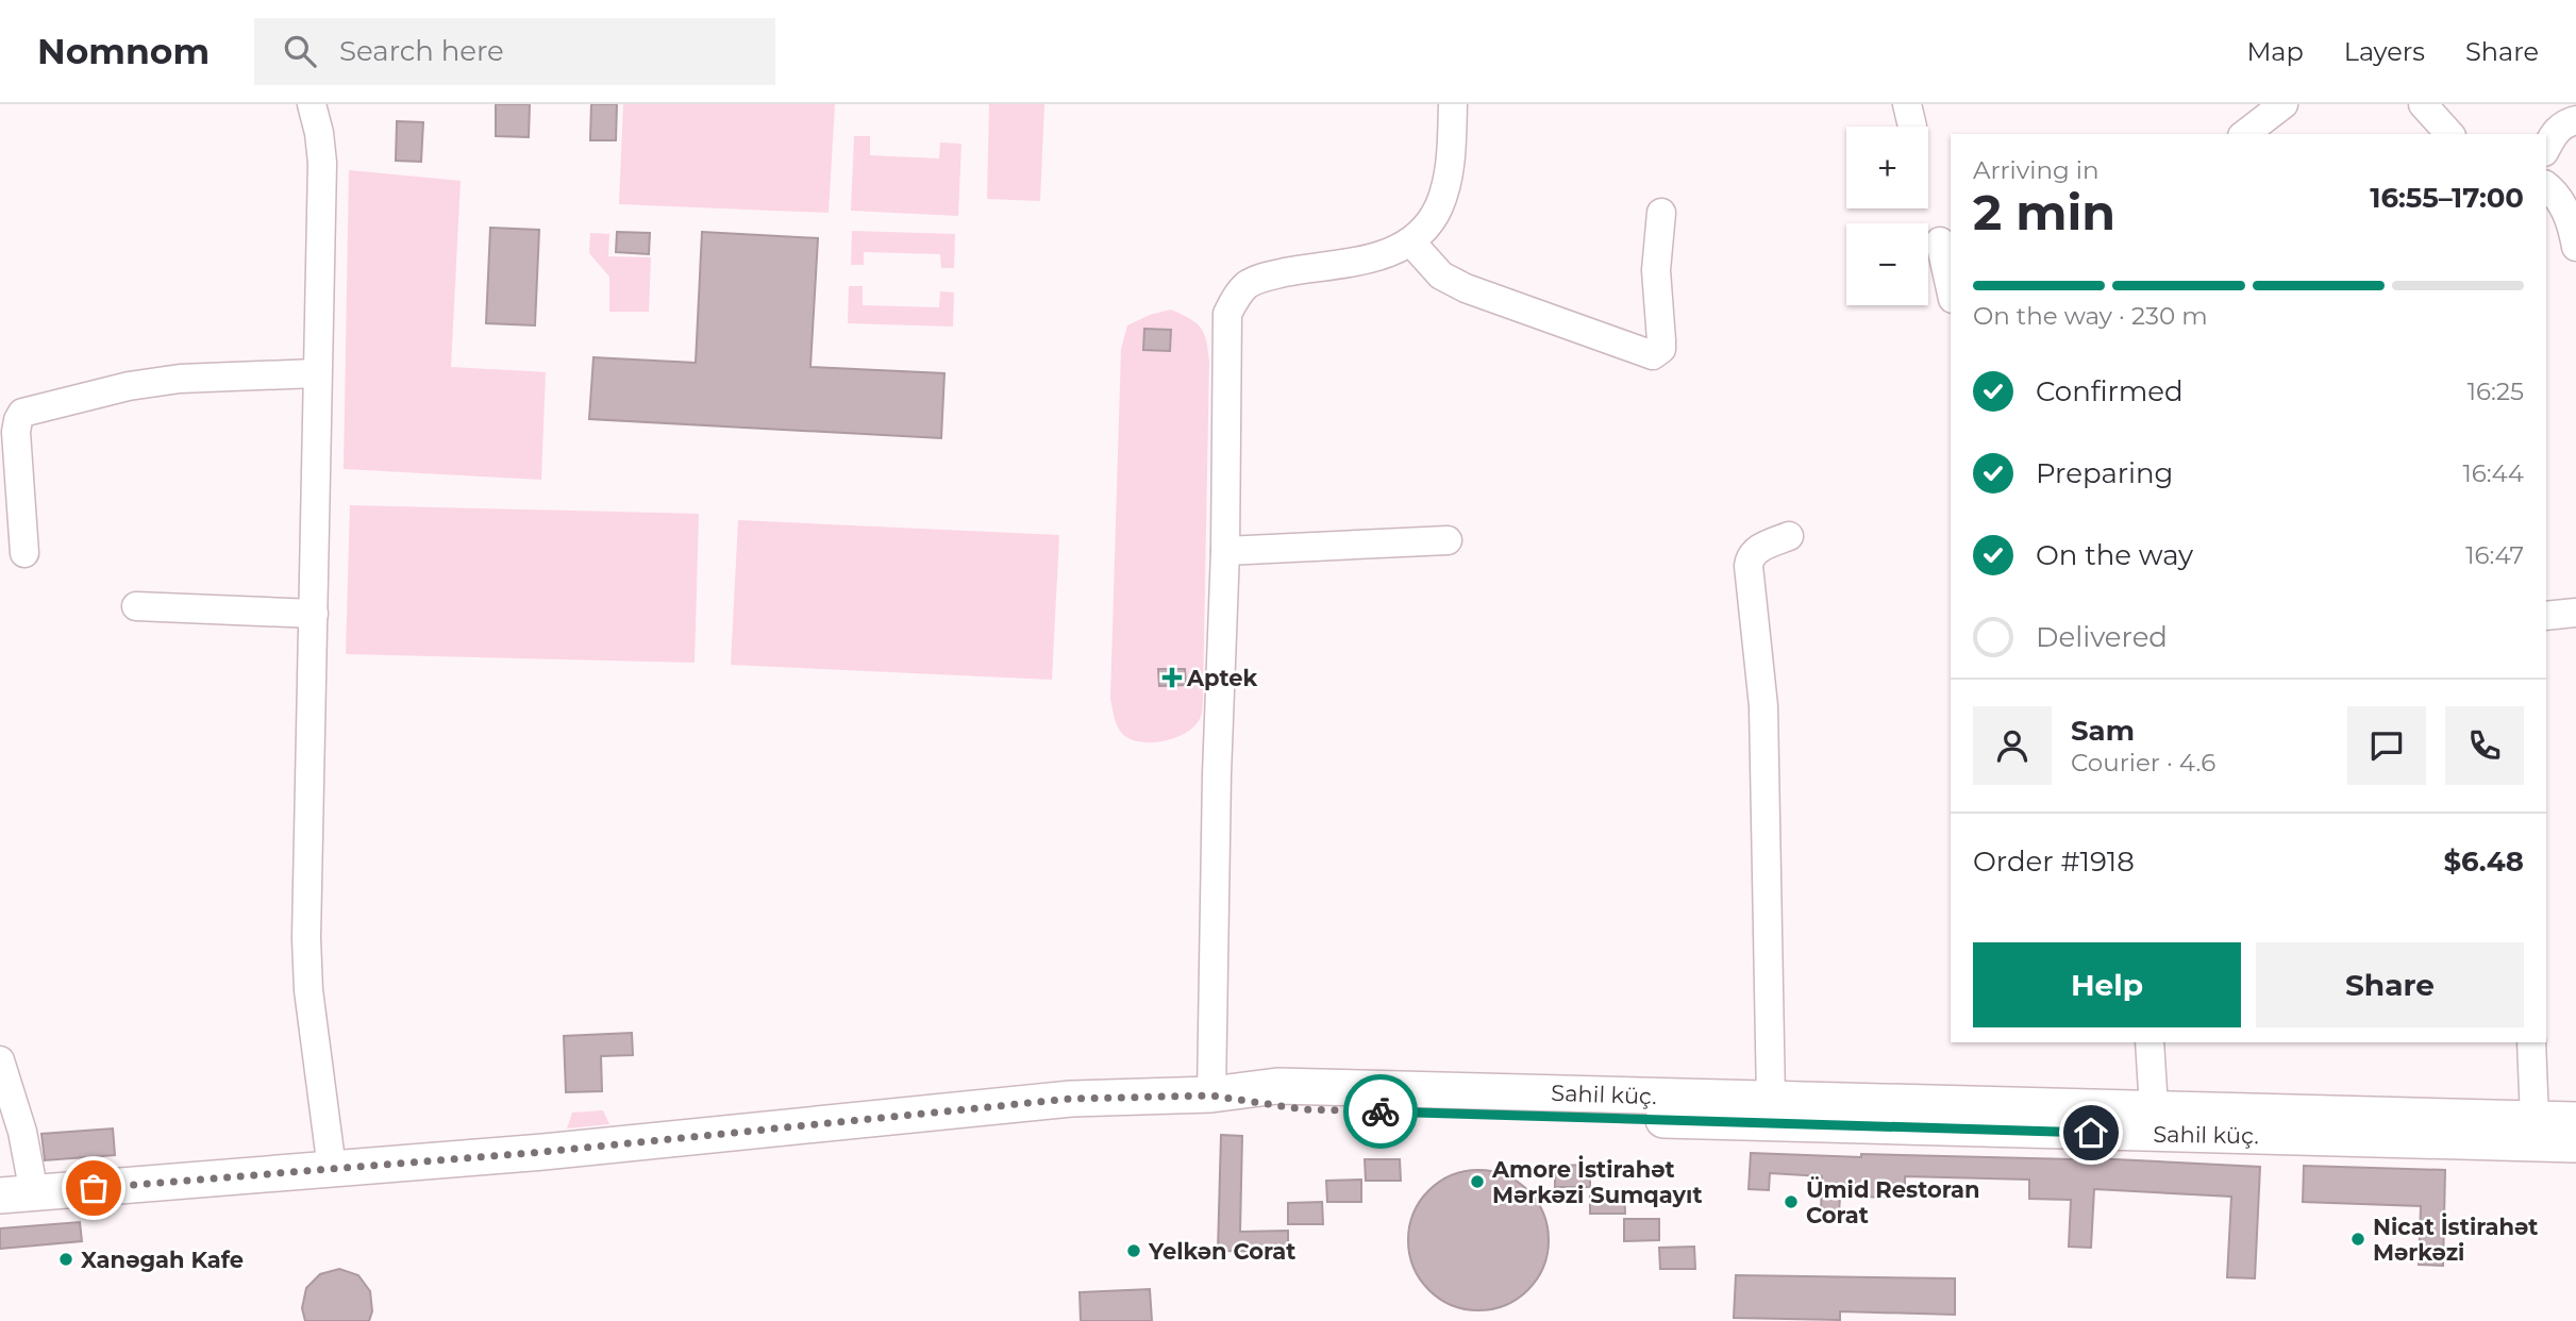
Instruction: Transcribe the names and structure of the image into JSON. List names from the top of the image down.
{
  "streets": {
    "main road": ["Sahil küç."]
  },
  "places": {
    "health": ["Aptek"],
    "other": [
      "Amore İstirahət Mərkəzi Sumqayıt",
      "Ümid Restoran Corat",
      "Nicat İstirahət Mərkəzi",
      "Yelkən Corat",
      "Xanəgah Kafe"
    ]
  },
  "page": {
    "header": "Nomnom",
    "search": "Search here",
    "nav": ["Map", "Layers", "Share"],
    "map_buttons": ["+", "−"],
    "heading": ["2 min", "Arriving in", "16:55–17:00"],
    "panel": [
      "Sam",
      "Courier · 4.6",
      "Order #1918",
      "$6.48"
    ],
    "bar": "On the way · 230 m",
    "list": [
      ["Confirmed", "16:25"],
      ["Preparing", "16:44"],
      ["On the way", "16:47"],
      "Delivered"
    ],
    "buttons": ["Help", "Share"]
  }
}
